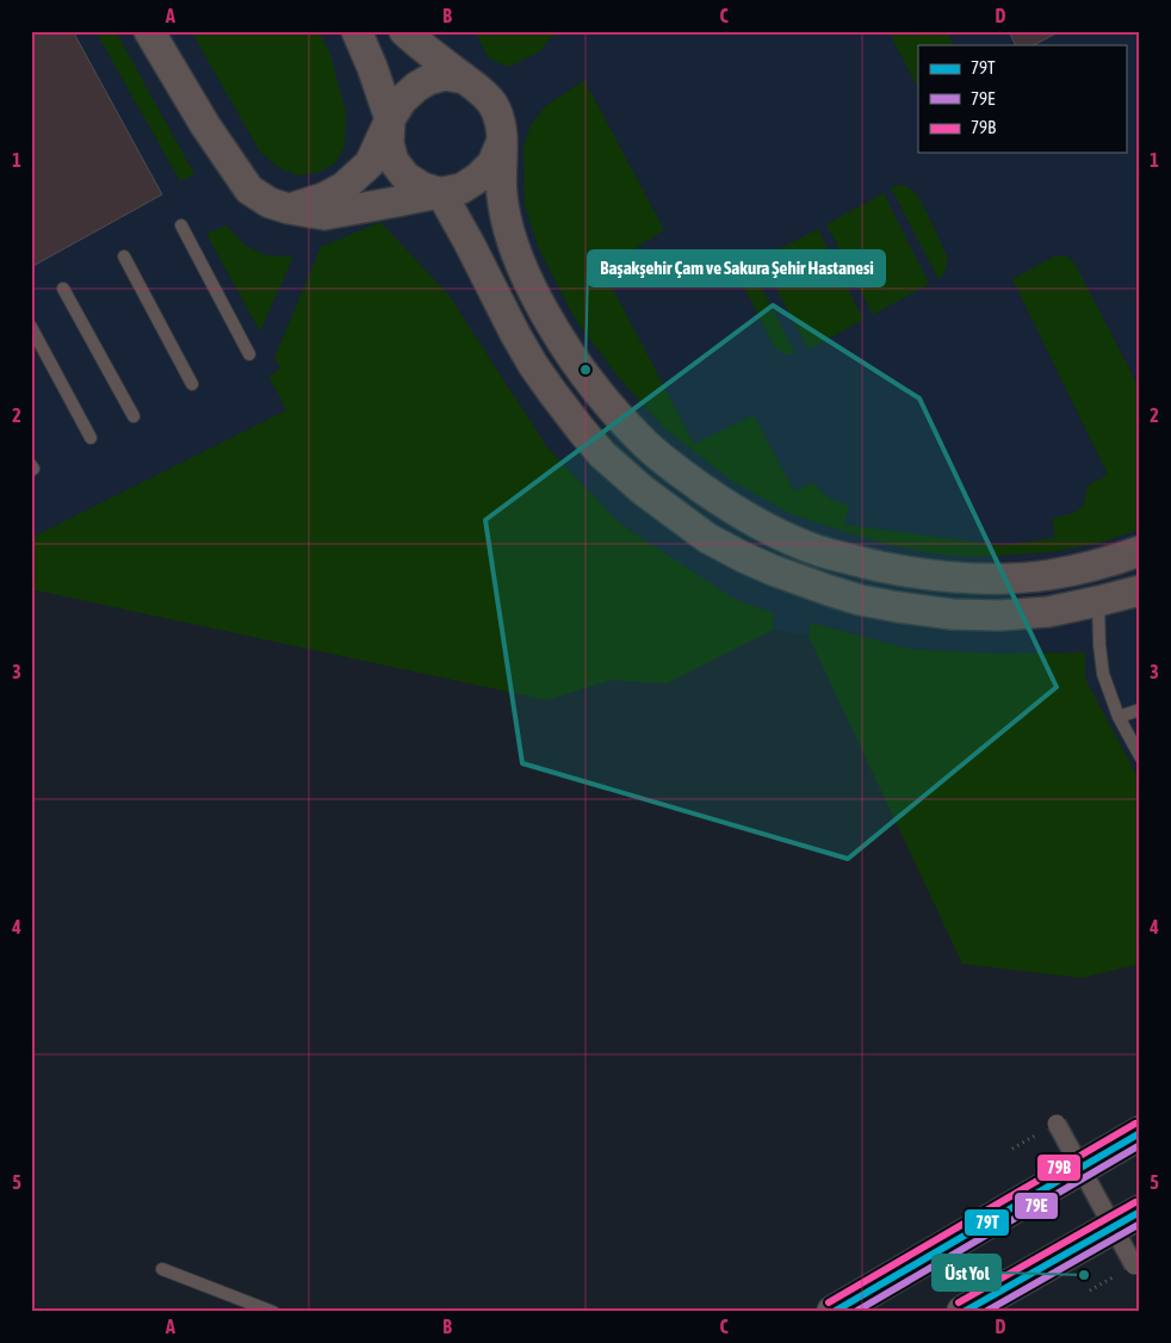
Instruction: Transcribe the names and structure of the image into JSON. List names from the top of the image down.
{
  "places": ["Başakşehir Çam ve Sakura Şehir Hastanesi", "Üst Yol"],
  "lines": ["transit line 79B", "transit line 79T", "transit line 79E"],
  "legend": ["79T", "79E", "79B"],
  "grid": {
    "columns": [
      "A",
      "B",
      "C",
      "D"
    ],
    "rows": [
      "1",
      "2",
      "3",
      "4",
      "5"
    ]
  }
}
